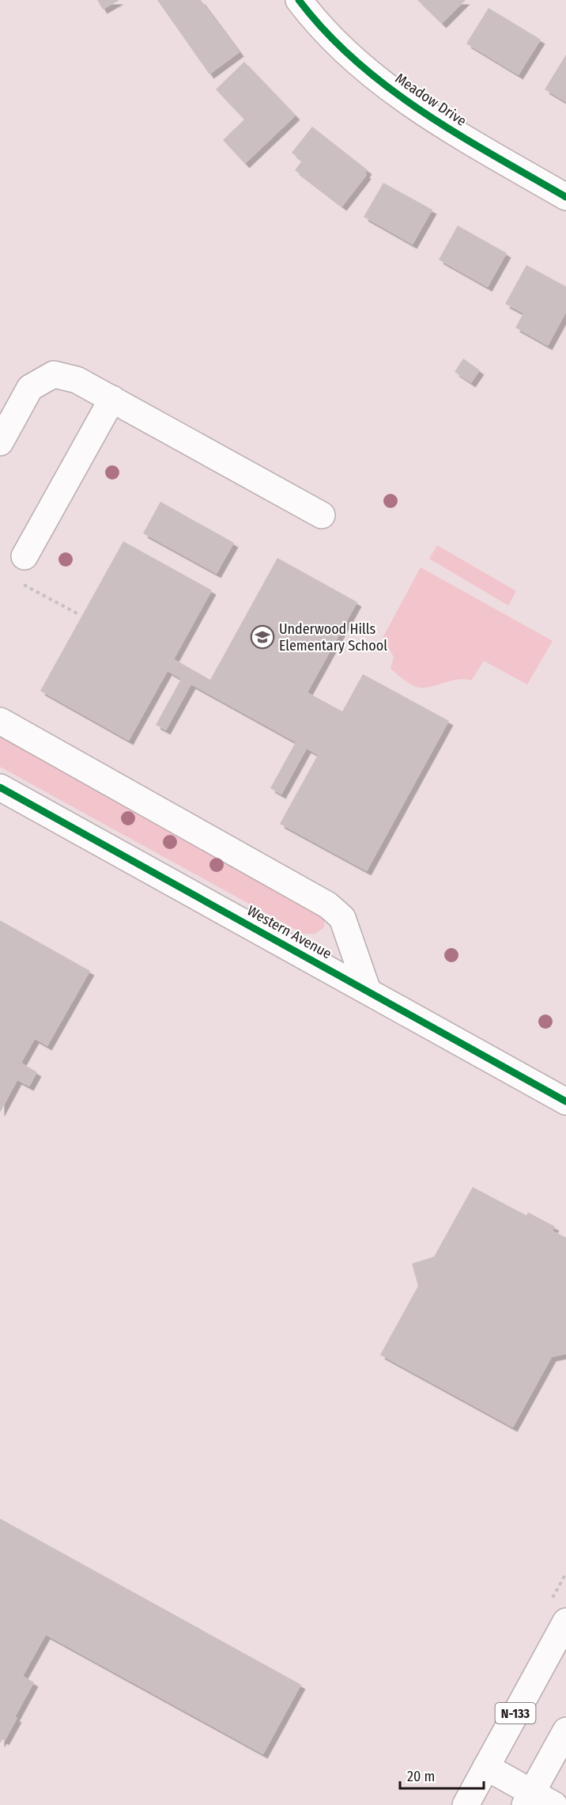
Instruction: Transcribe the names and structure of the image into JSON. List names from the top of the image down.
{
  "streets": {
    "street": ["Meadow Drive", "Western Avenue", "N-133"]
  },
  "places": {
    "school or university": ["Underwood Hills Elementary School"]
  },
  "scale_bar": "20 m"
}
